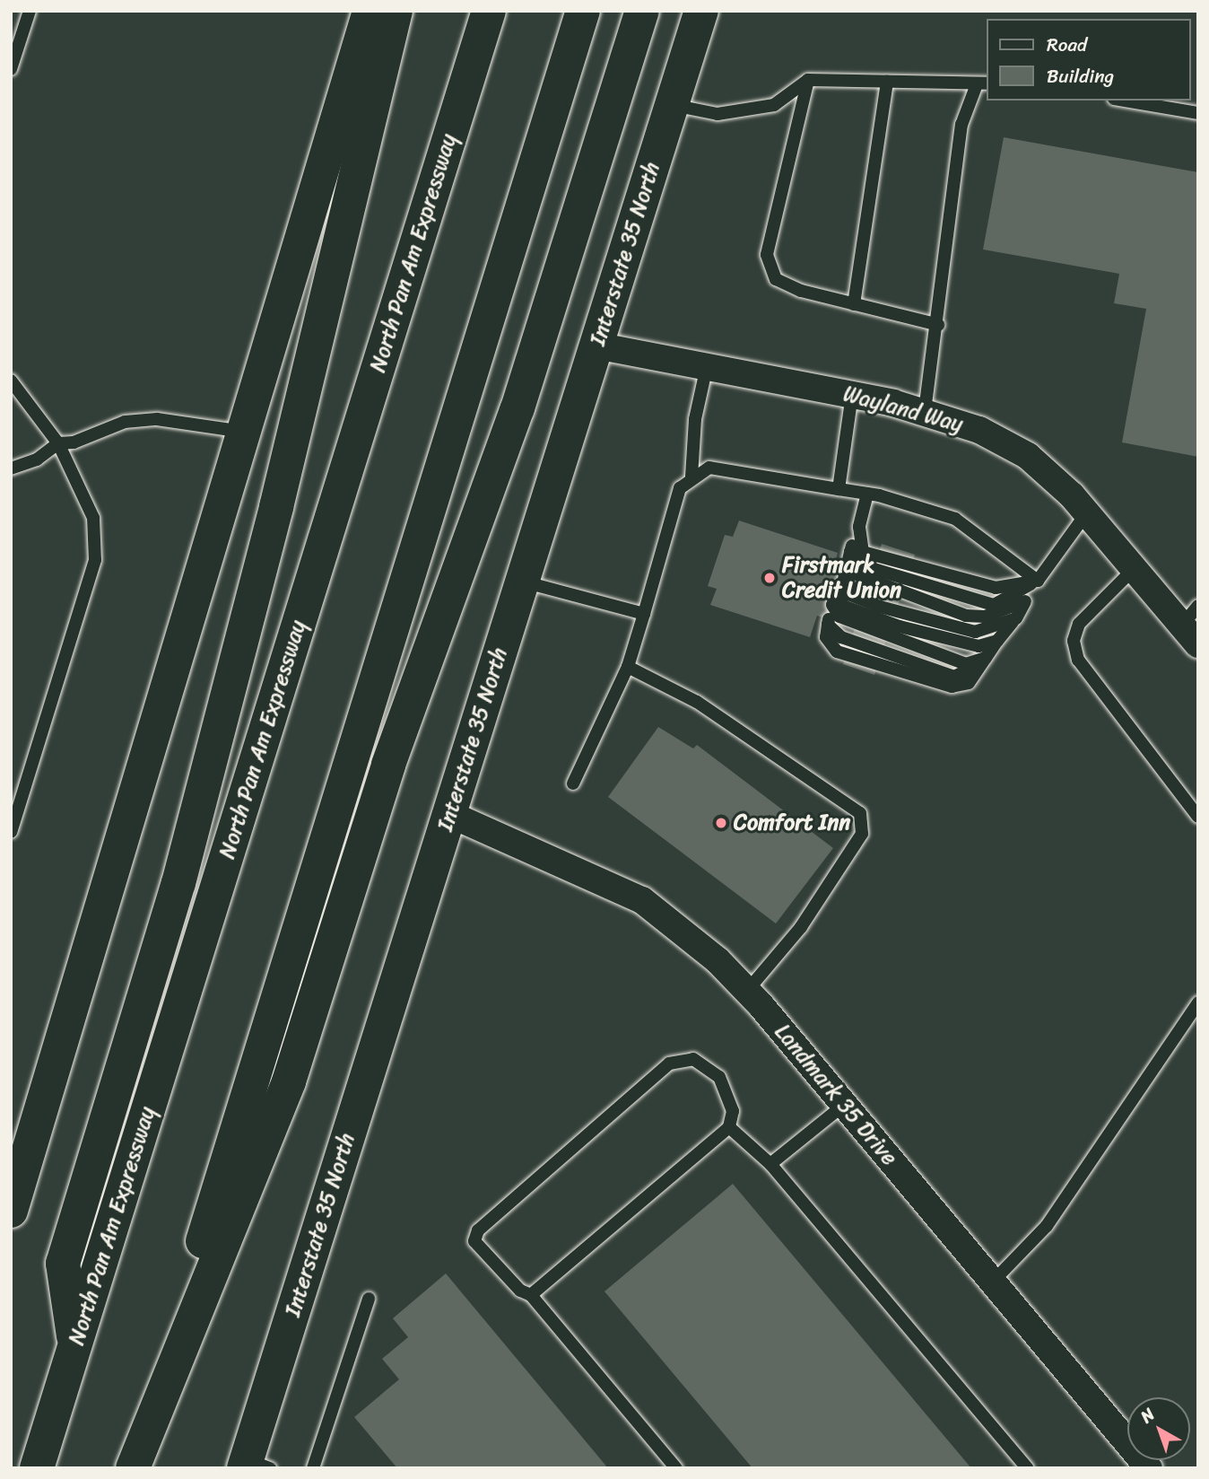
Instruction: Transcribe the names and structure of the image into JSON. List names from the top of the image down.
{
  "streets": {
    "main road": ["North Pan Am Expressway", "Interstate 35 North"],
    "street": ["Wayland Way", "Landmark 35 Drive"]
  },
  "crossings": [
    ["Interstate 35 North", "Wayland Way"],
    ["Interstate 35 North", "Landmark 35 Drive"]
  ],
  "places": ["Firstmark Credit Union", "Comfort Inn"],
  "legend": ["Road", "Building"],
  "north": "top left"
}
